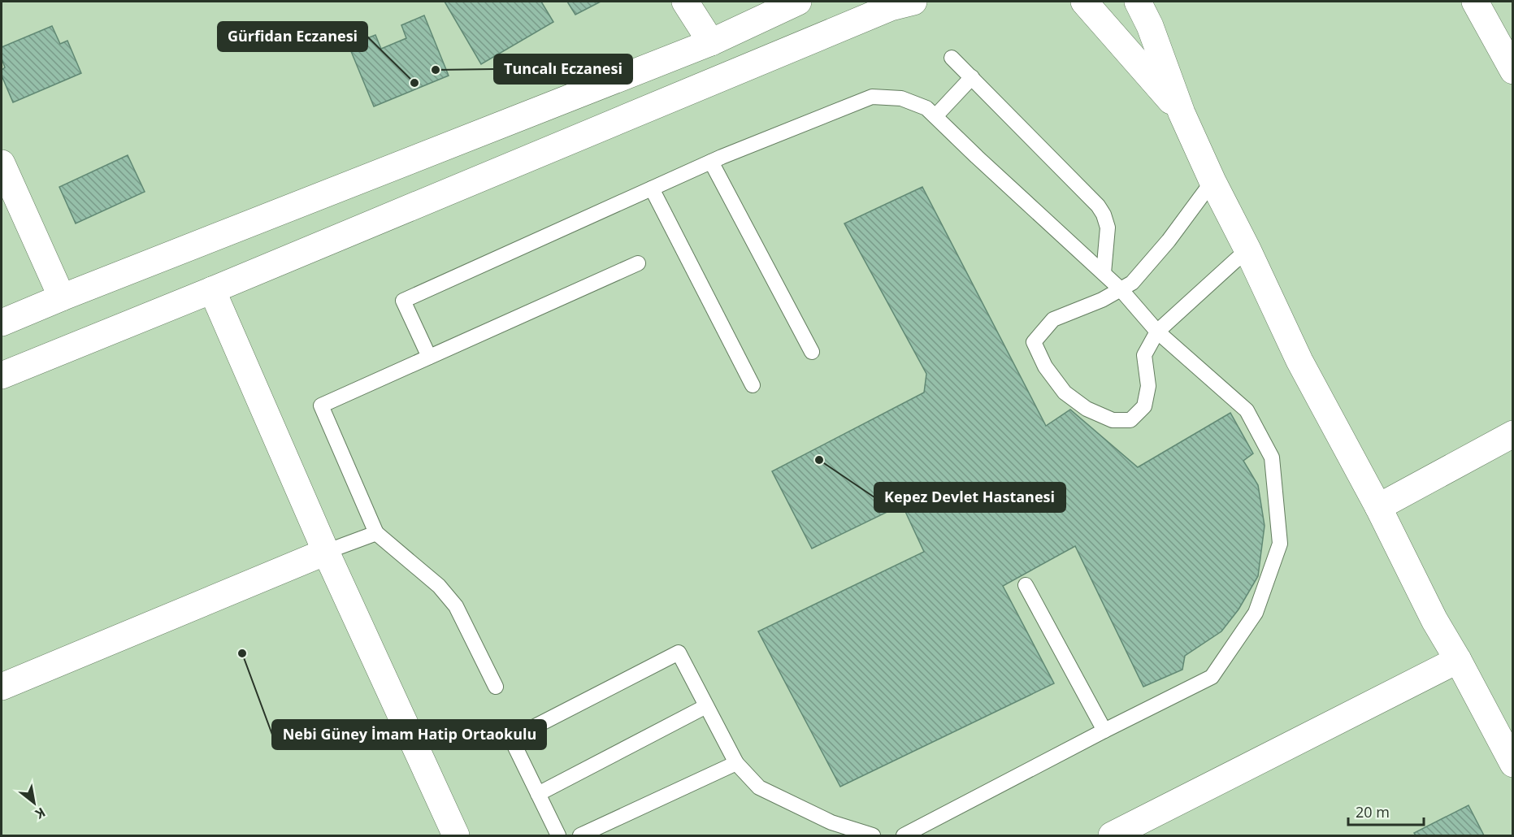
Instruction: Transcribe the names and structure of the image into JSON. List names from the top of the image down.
{
  "places": [
    "Tuncalı Eczanesi",
    "Gürfidan Eczanesi",
    "Kepez Devlet Hastanesi",
    "Nebi Güney İmam Hatip Ortaokulu"
  ],
  "scale_bar": "20 m",
  "north": "bottom right"
}
